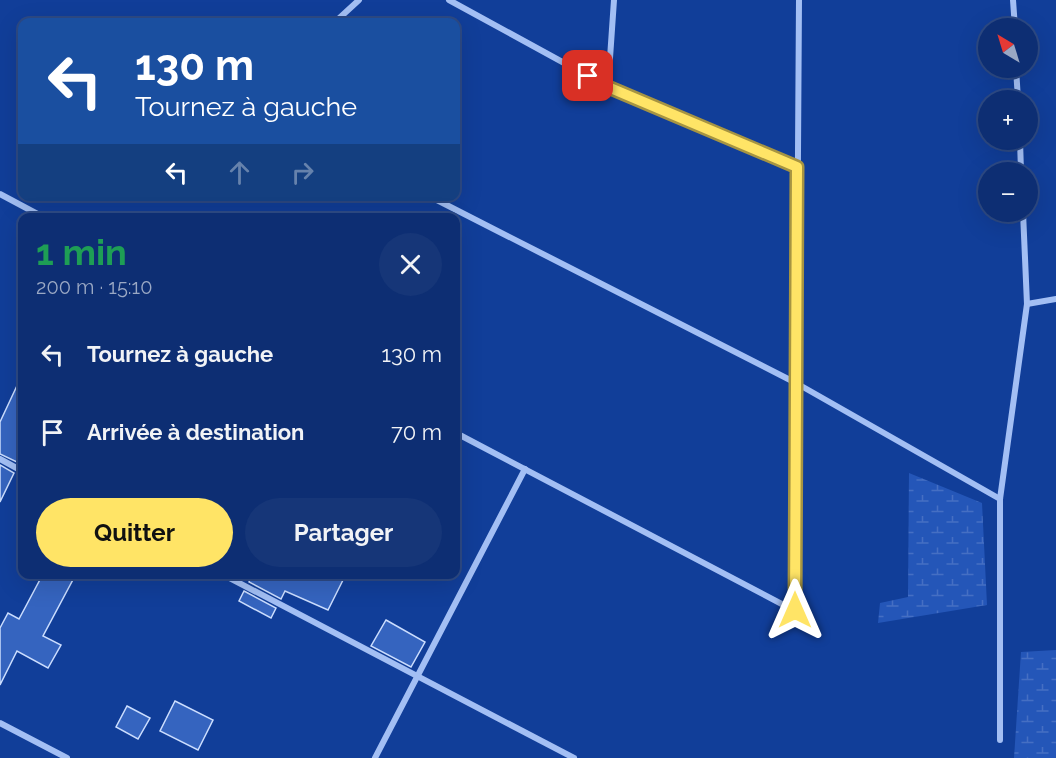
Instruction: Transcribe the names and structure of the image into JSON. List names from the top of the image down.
{
  "north": "top left",
  "page": {
    "map_buttons": ["+", "−"],
    "turn": ["130 m", "Tournez à gauche"],
    "heading": ["1 min", "200 m · 15:10"],
    "list": [
      {
        "name": "Tournez à gauche",
        "value": "130 m"
      },
      {
        "name": "Arrivée à destination",
        "value": "70 m"
      }
    ],
    "buttons": ["Quitter", "Partager"]
  }
}
